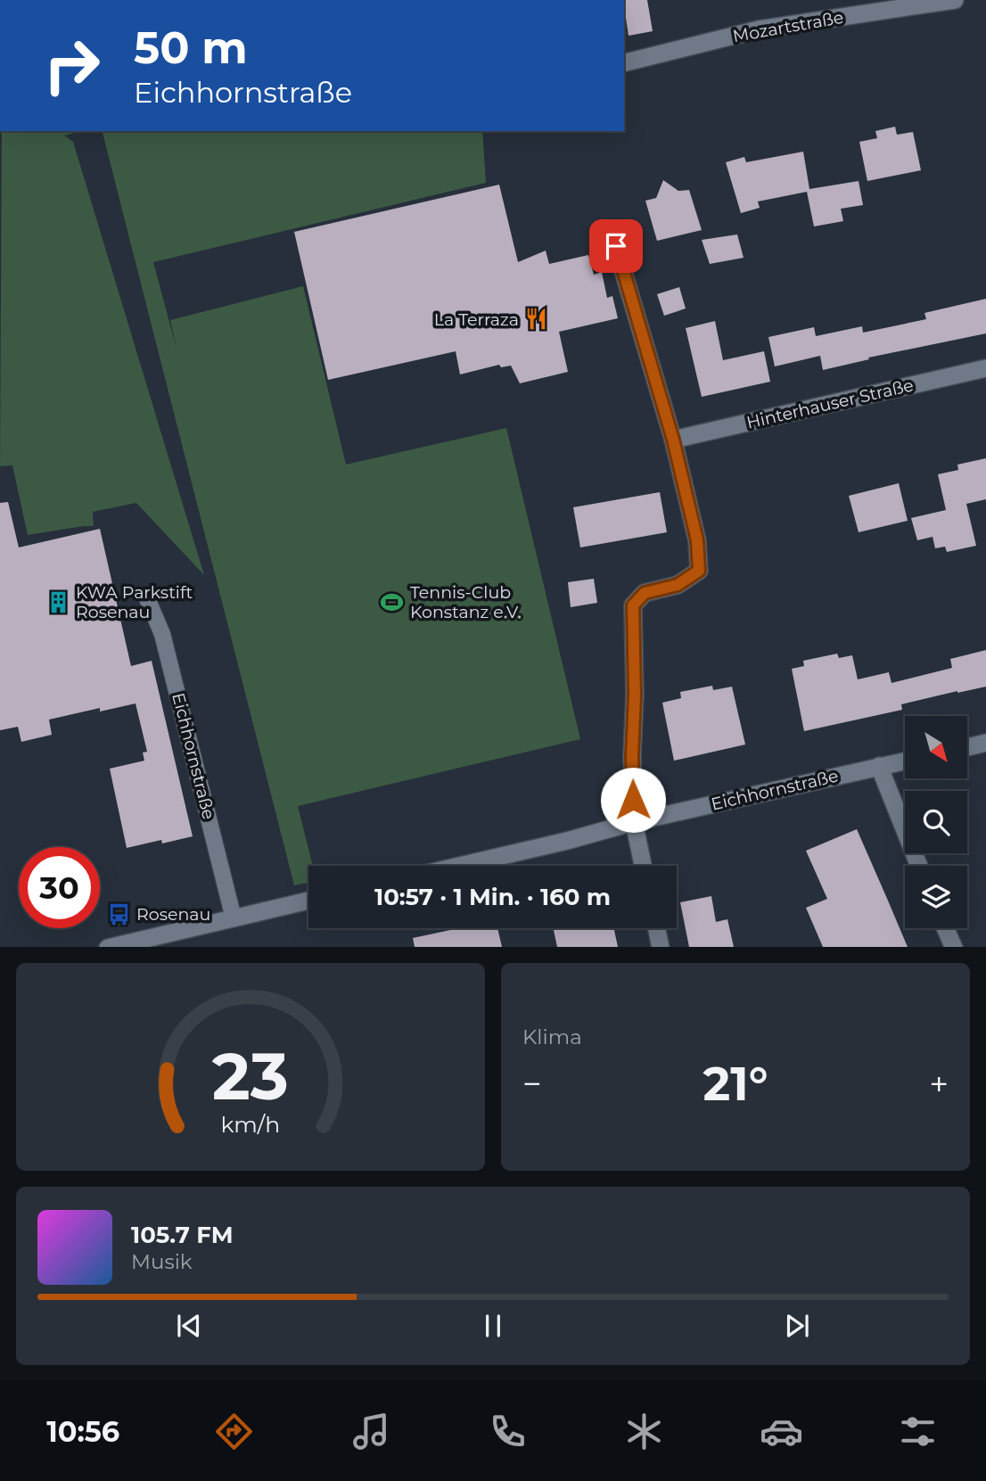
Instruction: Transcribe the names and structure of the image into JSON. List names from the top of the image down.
{
  "streets": {
    "street": ["Mozartstraße", "Hinterhauser Straße", "Eichhornstraße"]
  },
  "places": {
    "restaurant": ["La Terraza"],
    "building": ["KWA Parkstift Rosenau"],
    "sports": ["Tennis-Club Konstanz e.V."],
    "bus stop": ["Rosenau"]
  },
  "north": "bottom right",
  "page": {
    "turn": ["50 m", "Eichhornstraße"],
    "limit": "30",
    "trip": "10:57 · 1 Min. · 160 m",
    "tile": "Klima",
    "heat": ["−", "21°", "+"],
    "song": ["105.7 FM", "Musik"],
    "tabs": "10:56",
    "gauge": ["23", "km/h"]
  }
}
